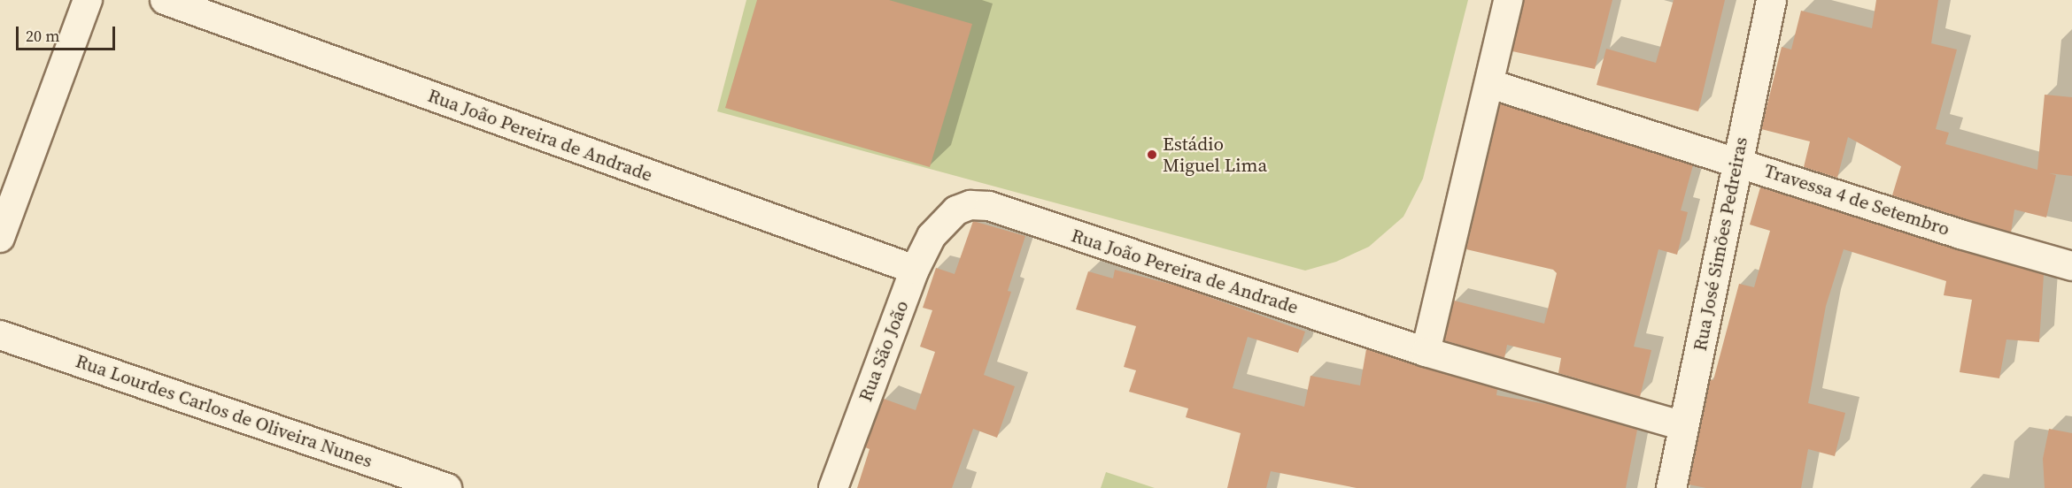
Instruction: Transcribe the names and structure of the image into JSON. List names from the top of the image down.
{
  "streets": {
    "main road": ["Rua José Simões Pedreiras"],
    "street": [
      "Rua João Pereira de Andrade",
      "Travessa 4 de Setembro",
      "Rua São João",
      "Rua Lourdes Carlos de Oliveira Nunes"
    ]
  },
  "crossings": [
    ["Rua João Pereira de Andrade", "Rua José Simões Pedreiras"],
    ["Rua João Pereira de Andrade", "Rua São João"],
    ["Travessa 4 de Setembro", "Rua José Simões Pedreiras"]
  ],
  "places": ["Estádio Miguel Lima"],
  "scale_bar": "20 m"
}
